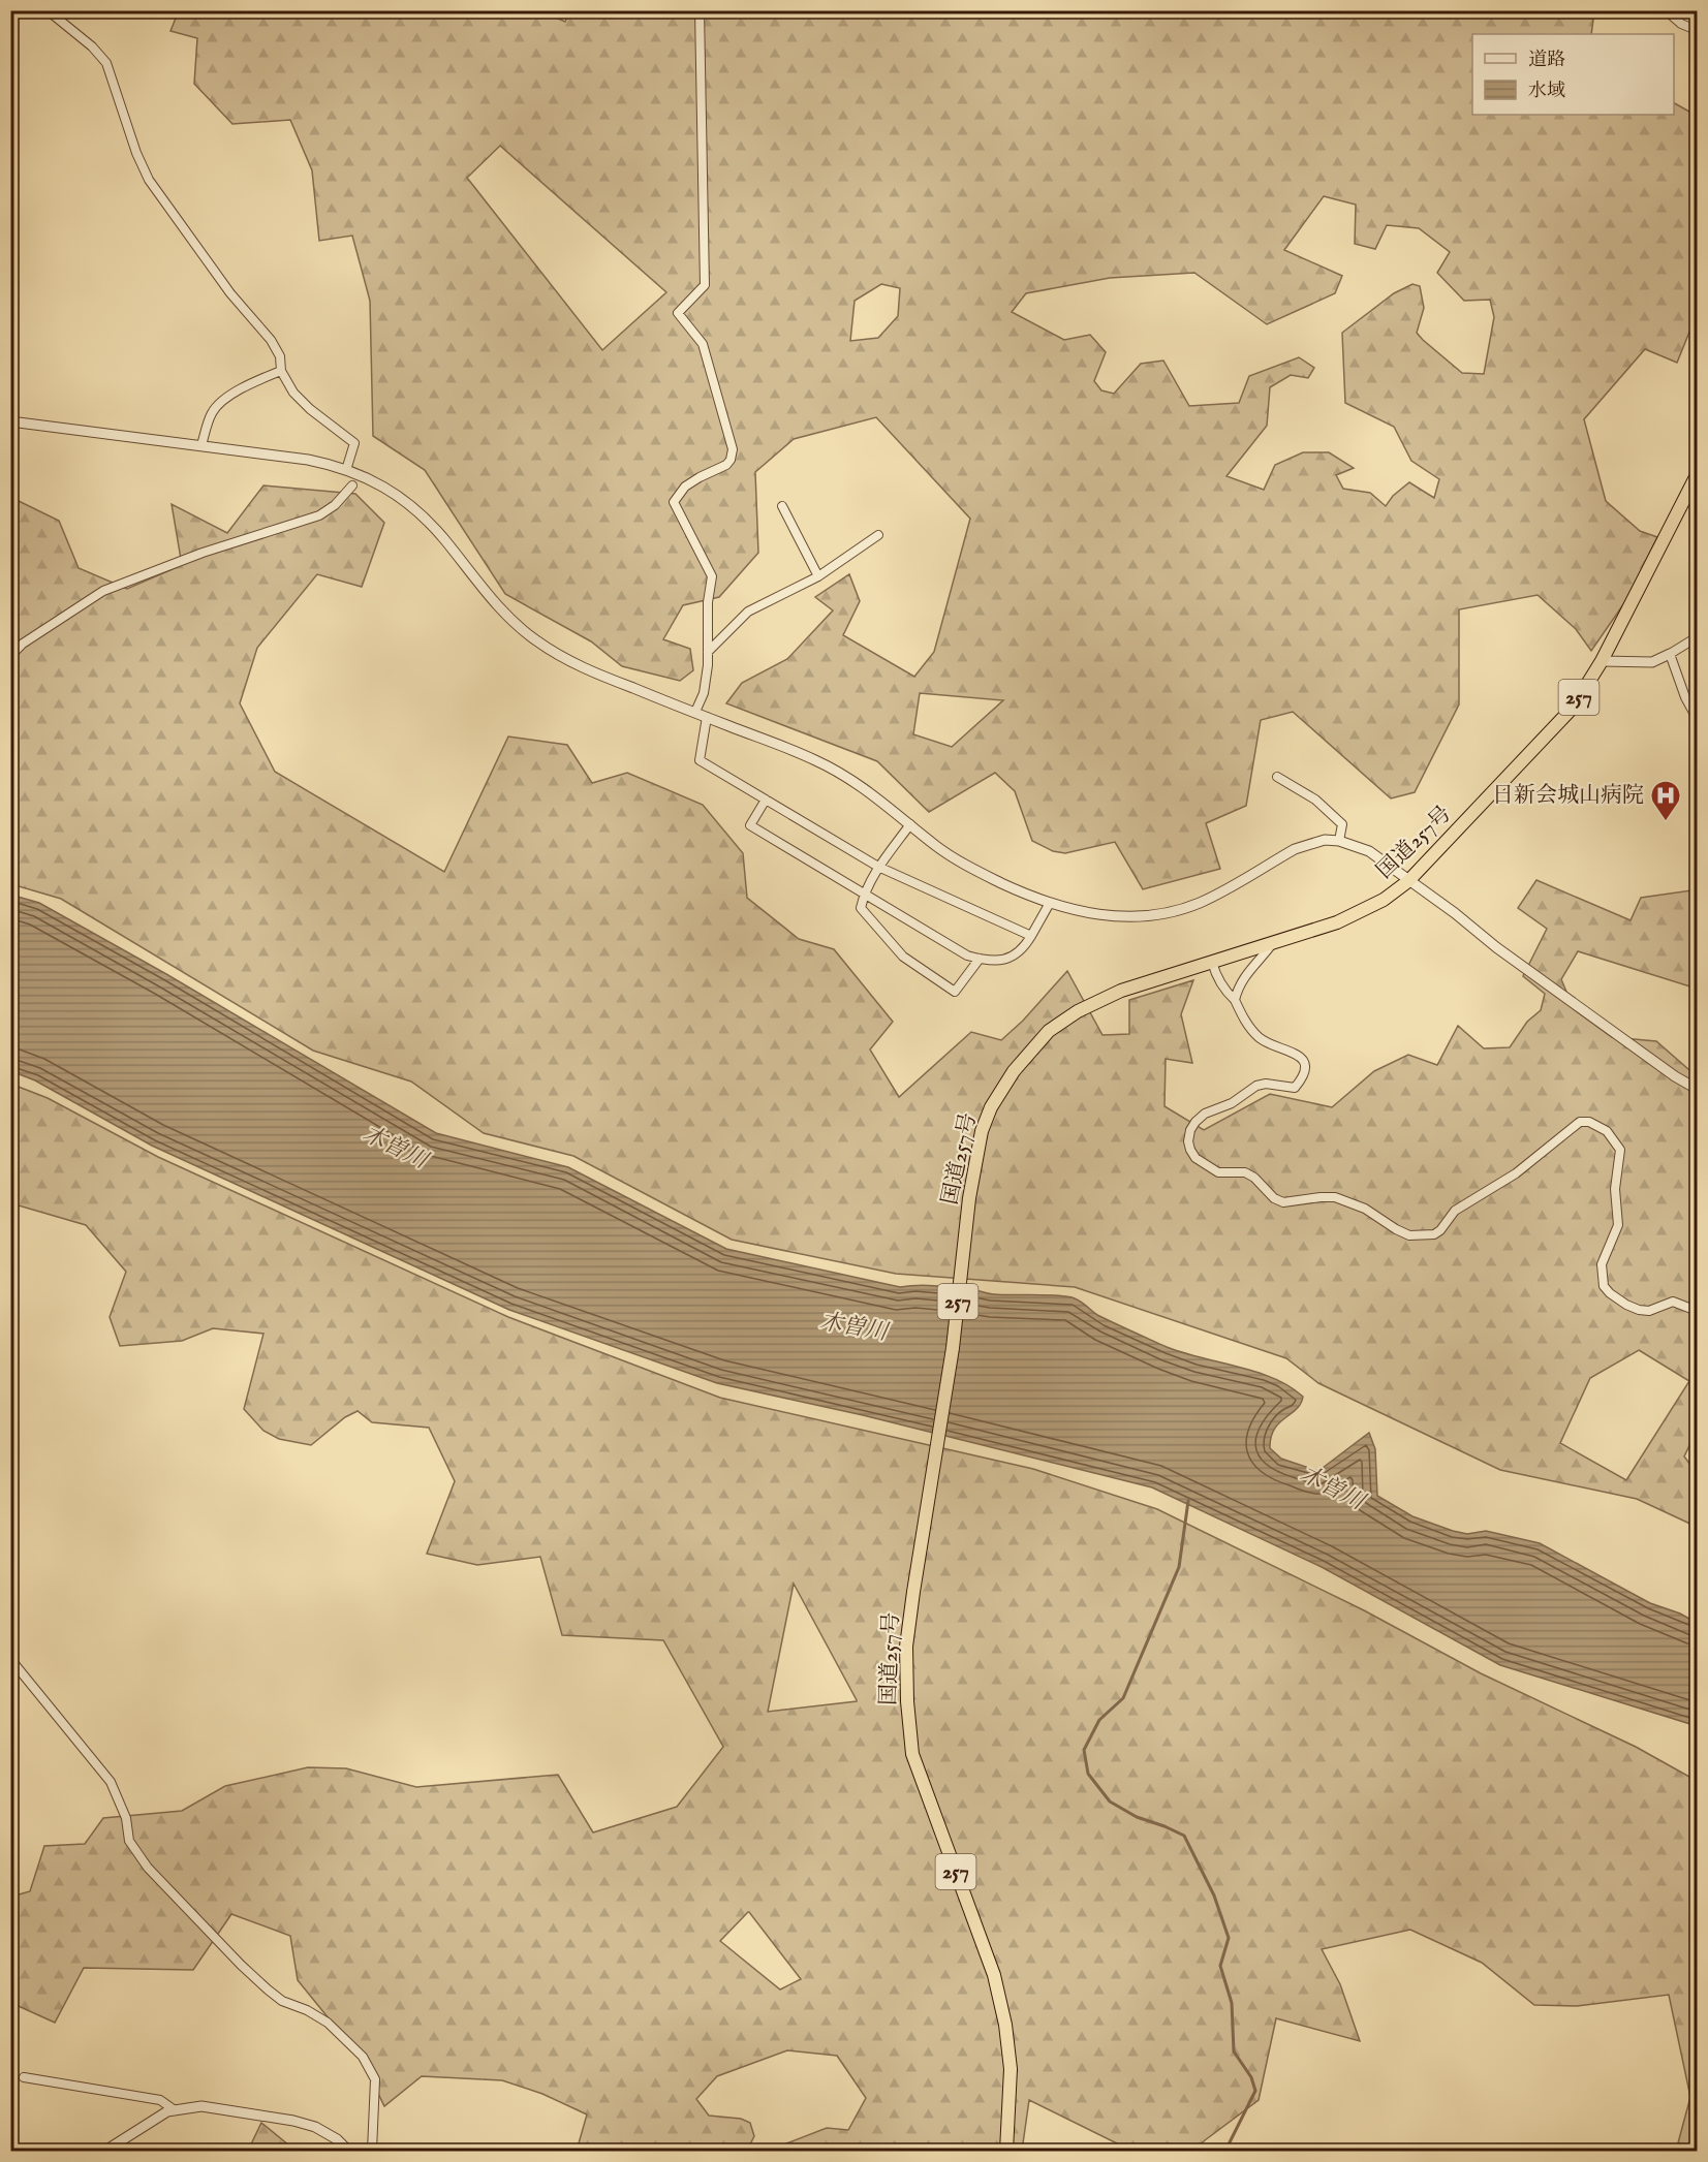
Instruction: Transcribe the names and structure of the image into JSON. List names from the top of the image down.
{
  "streets": {
    "highway": ["257", "国道257号"]
  },
  "water": ["木曽川"],
  "places": {
    "hospital": ["日新会城山病院"]
  },
  "legend": ["道路", "水域"]
}
